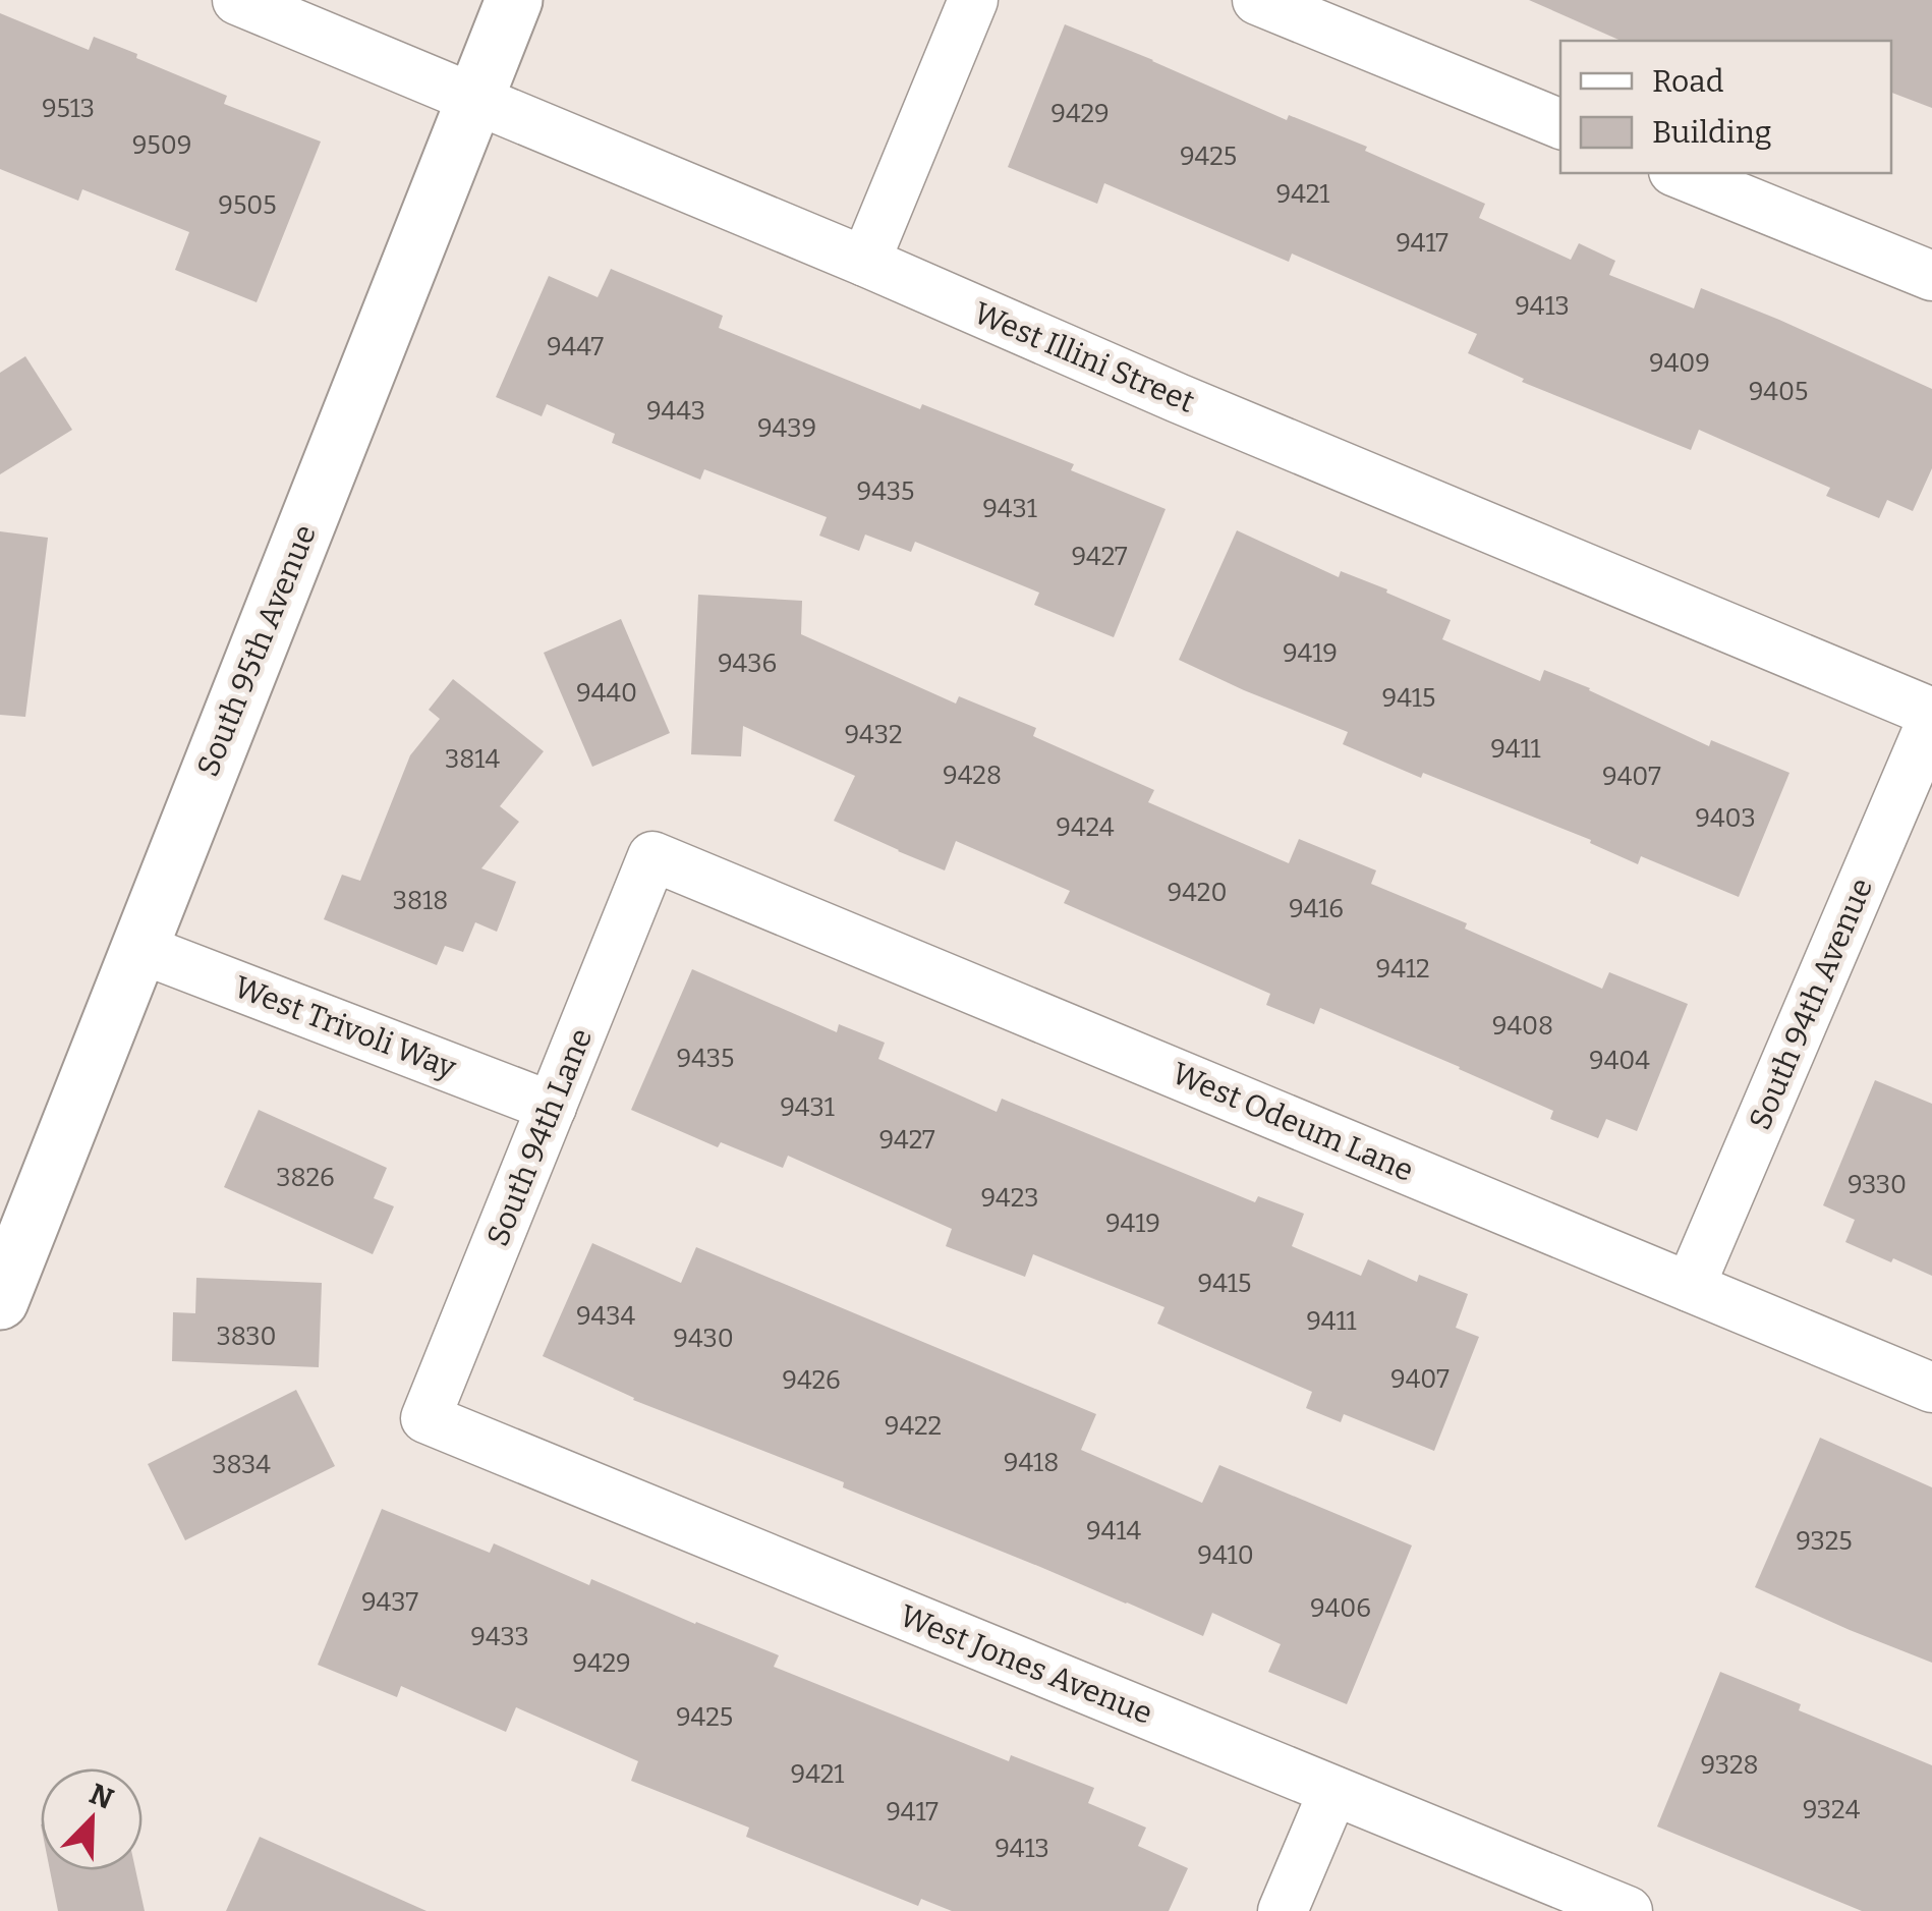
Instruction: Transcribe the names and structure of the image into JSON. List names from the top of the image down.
{
  "streets": {
    "street": [
      "West Illini Street",
      "South 95th Avenue",
      "South 94th Avenue",
      "West Trivoli Way",
      "West Odeum Lane",
      "South 94th Lane",
      "West Jones Avenue"
    ]
  },
  "crossings": [
    ["West Illini Street", "South 95th Avenue"],
    ["West Illini Street", "South 94th Avenue"],
    ["South 95th Avenue", "West Trivoli Way"],
    ["South 94th Avenue", "West Odeum Lane"],
    ["West Trivoli Way", "South 94th Lane"],
    ["West Odeum Lane", "South 94th Lane"],
    ["South 94th Lane", "West Jones Avenue"]
  ],
  "house_numbers": [
    "9513",
    "9429",
    "9509",
    "9425",
    "9421",
    "9505",
    "9417",
    "9413",
    "9447",
    "9409",
    "9405",
    "9443",
    "9439",
    "9435",
    "9431",
    "9427",
    "9419",
    "9436",
    "9440",
    "9415",
    "9432",
    "9411",
    "3814",
    "9428",
    "9407",
    "9403",
    "9424",
    "9420",
    "3818",
    "9416",
    "9412",
    "9408",
    "9435",
    "9404",
    "9431",
    "9427",
    "3826",
    "9330",
    "9423",
    "9419",
    "9415",
    "9434",
    "9411",
    "3830",
    "9430",
    "9407",
    "9426",
    "9422",
    "9418",
    "3834",
    "9414",
    "9325",
    "9410",
    "9437",
    "9406",
    "9433",
    "9429",
    "9425",
    "9328",
    "9421",
    "9324",
    "9417",
    "9413"
  ],
  "legend": ["Road", "Building"],
  "north": "top right"
}
